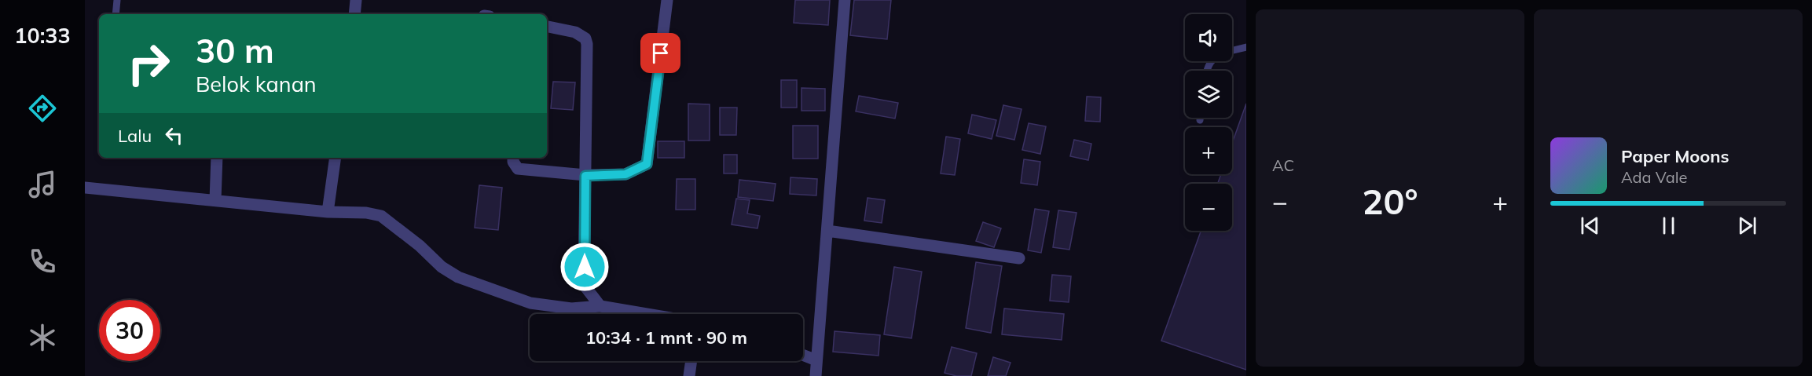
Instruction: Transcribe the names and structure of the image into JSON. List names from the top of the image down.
{
  "page": {
    "tabs": "10:33",
    "tile": "AC",
    "map_buttons": ["+", "−"],
    "turn": ["30 m", "Belok kanan"],
    "then": "Lalu",
    "song": ["Paper Moons", "Ada Vale"],
    "heat": ["−", "20°", "+"],
    "limit": "30",
    "trip": "10:34 · 1 mnt · 90 m"
  }
}
